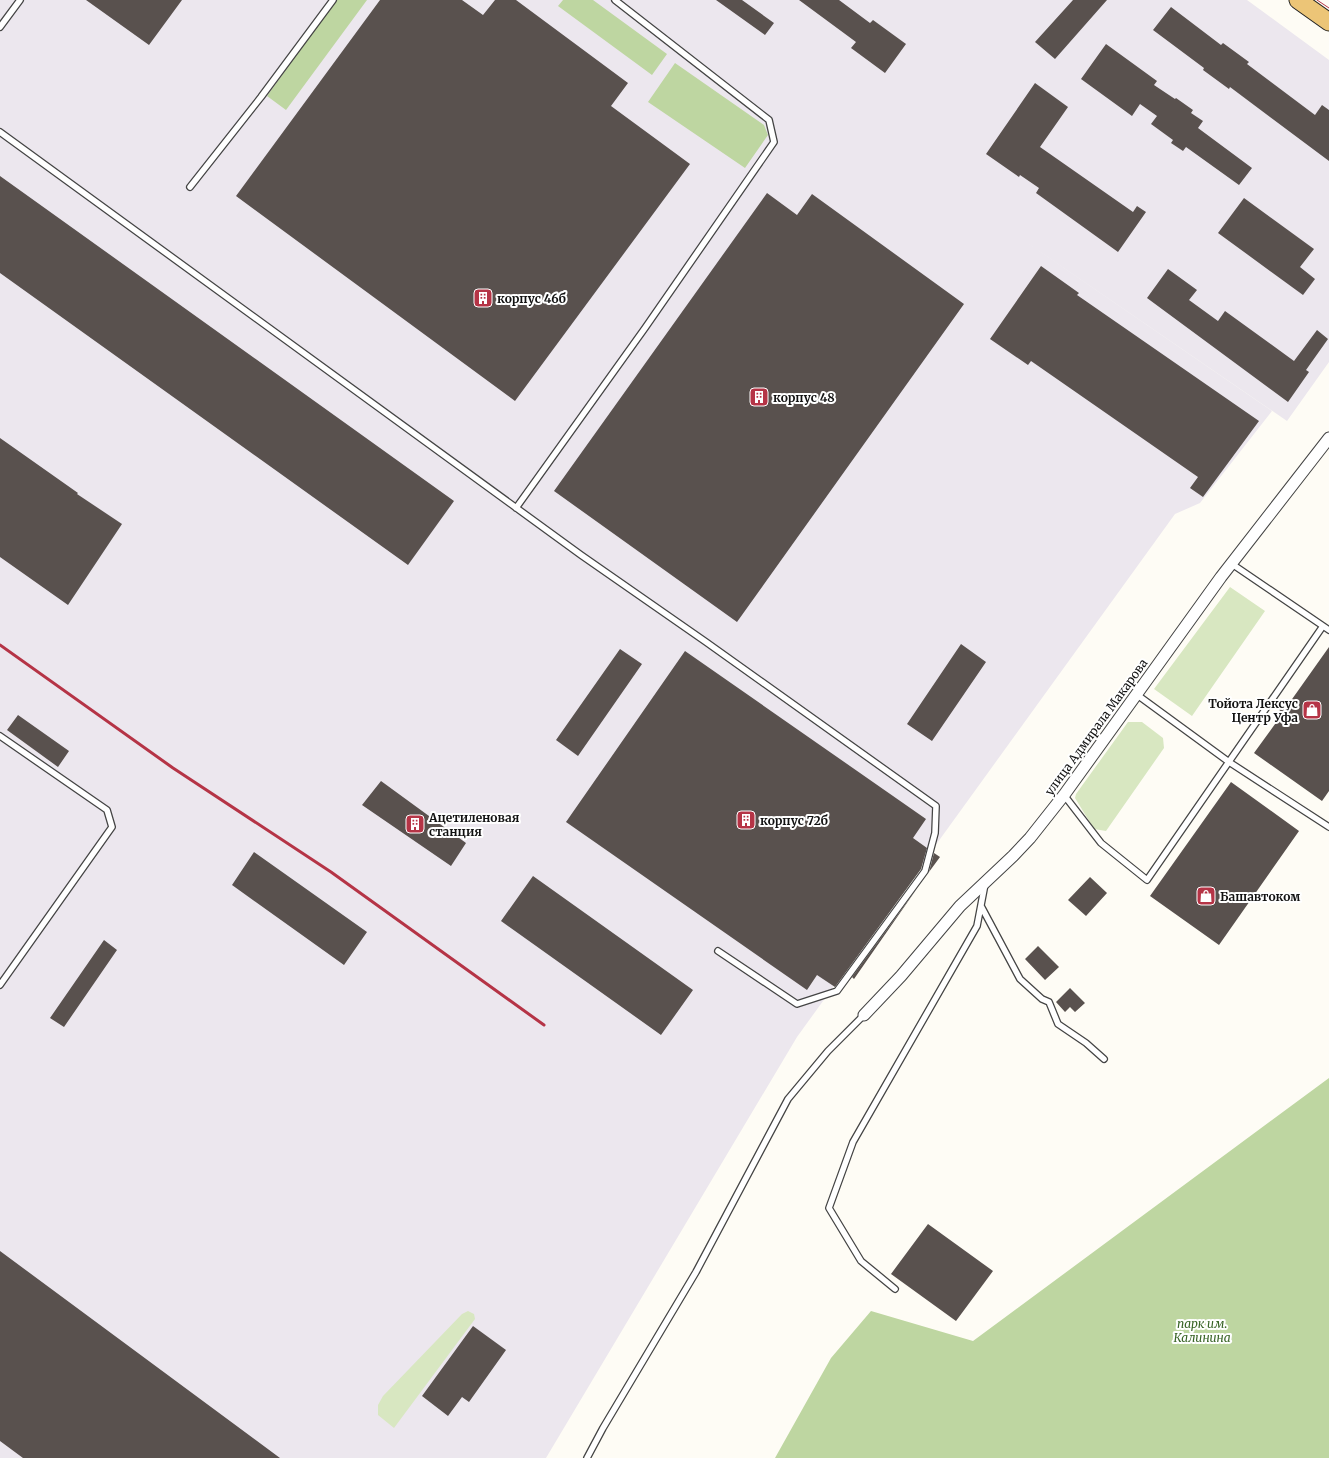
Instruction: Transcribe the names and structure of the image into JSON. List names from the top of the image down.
{
  "streets": {
    "street": ["улица Адмирала Макарова"]
  },
  "parks": ["парк им. Калинина"],
  "places": {
    "building": [
      "корпус 46б",
      "корпус 48",
      "корпус 72б",
      "Ацетиленовая станция"
    ],
    "shop": ["Тойота Лексус Центр Уфа", "Башавтоком"]
  }
}
